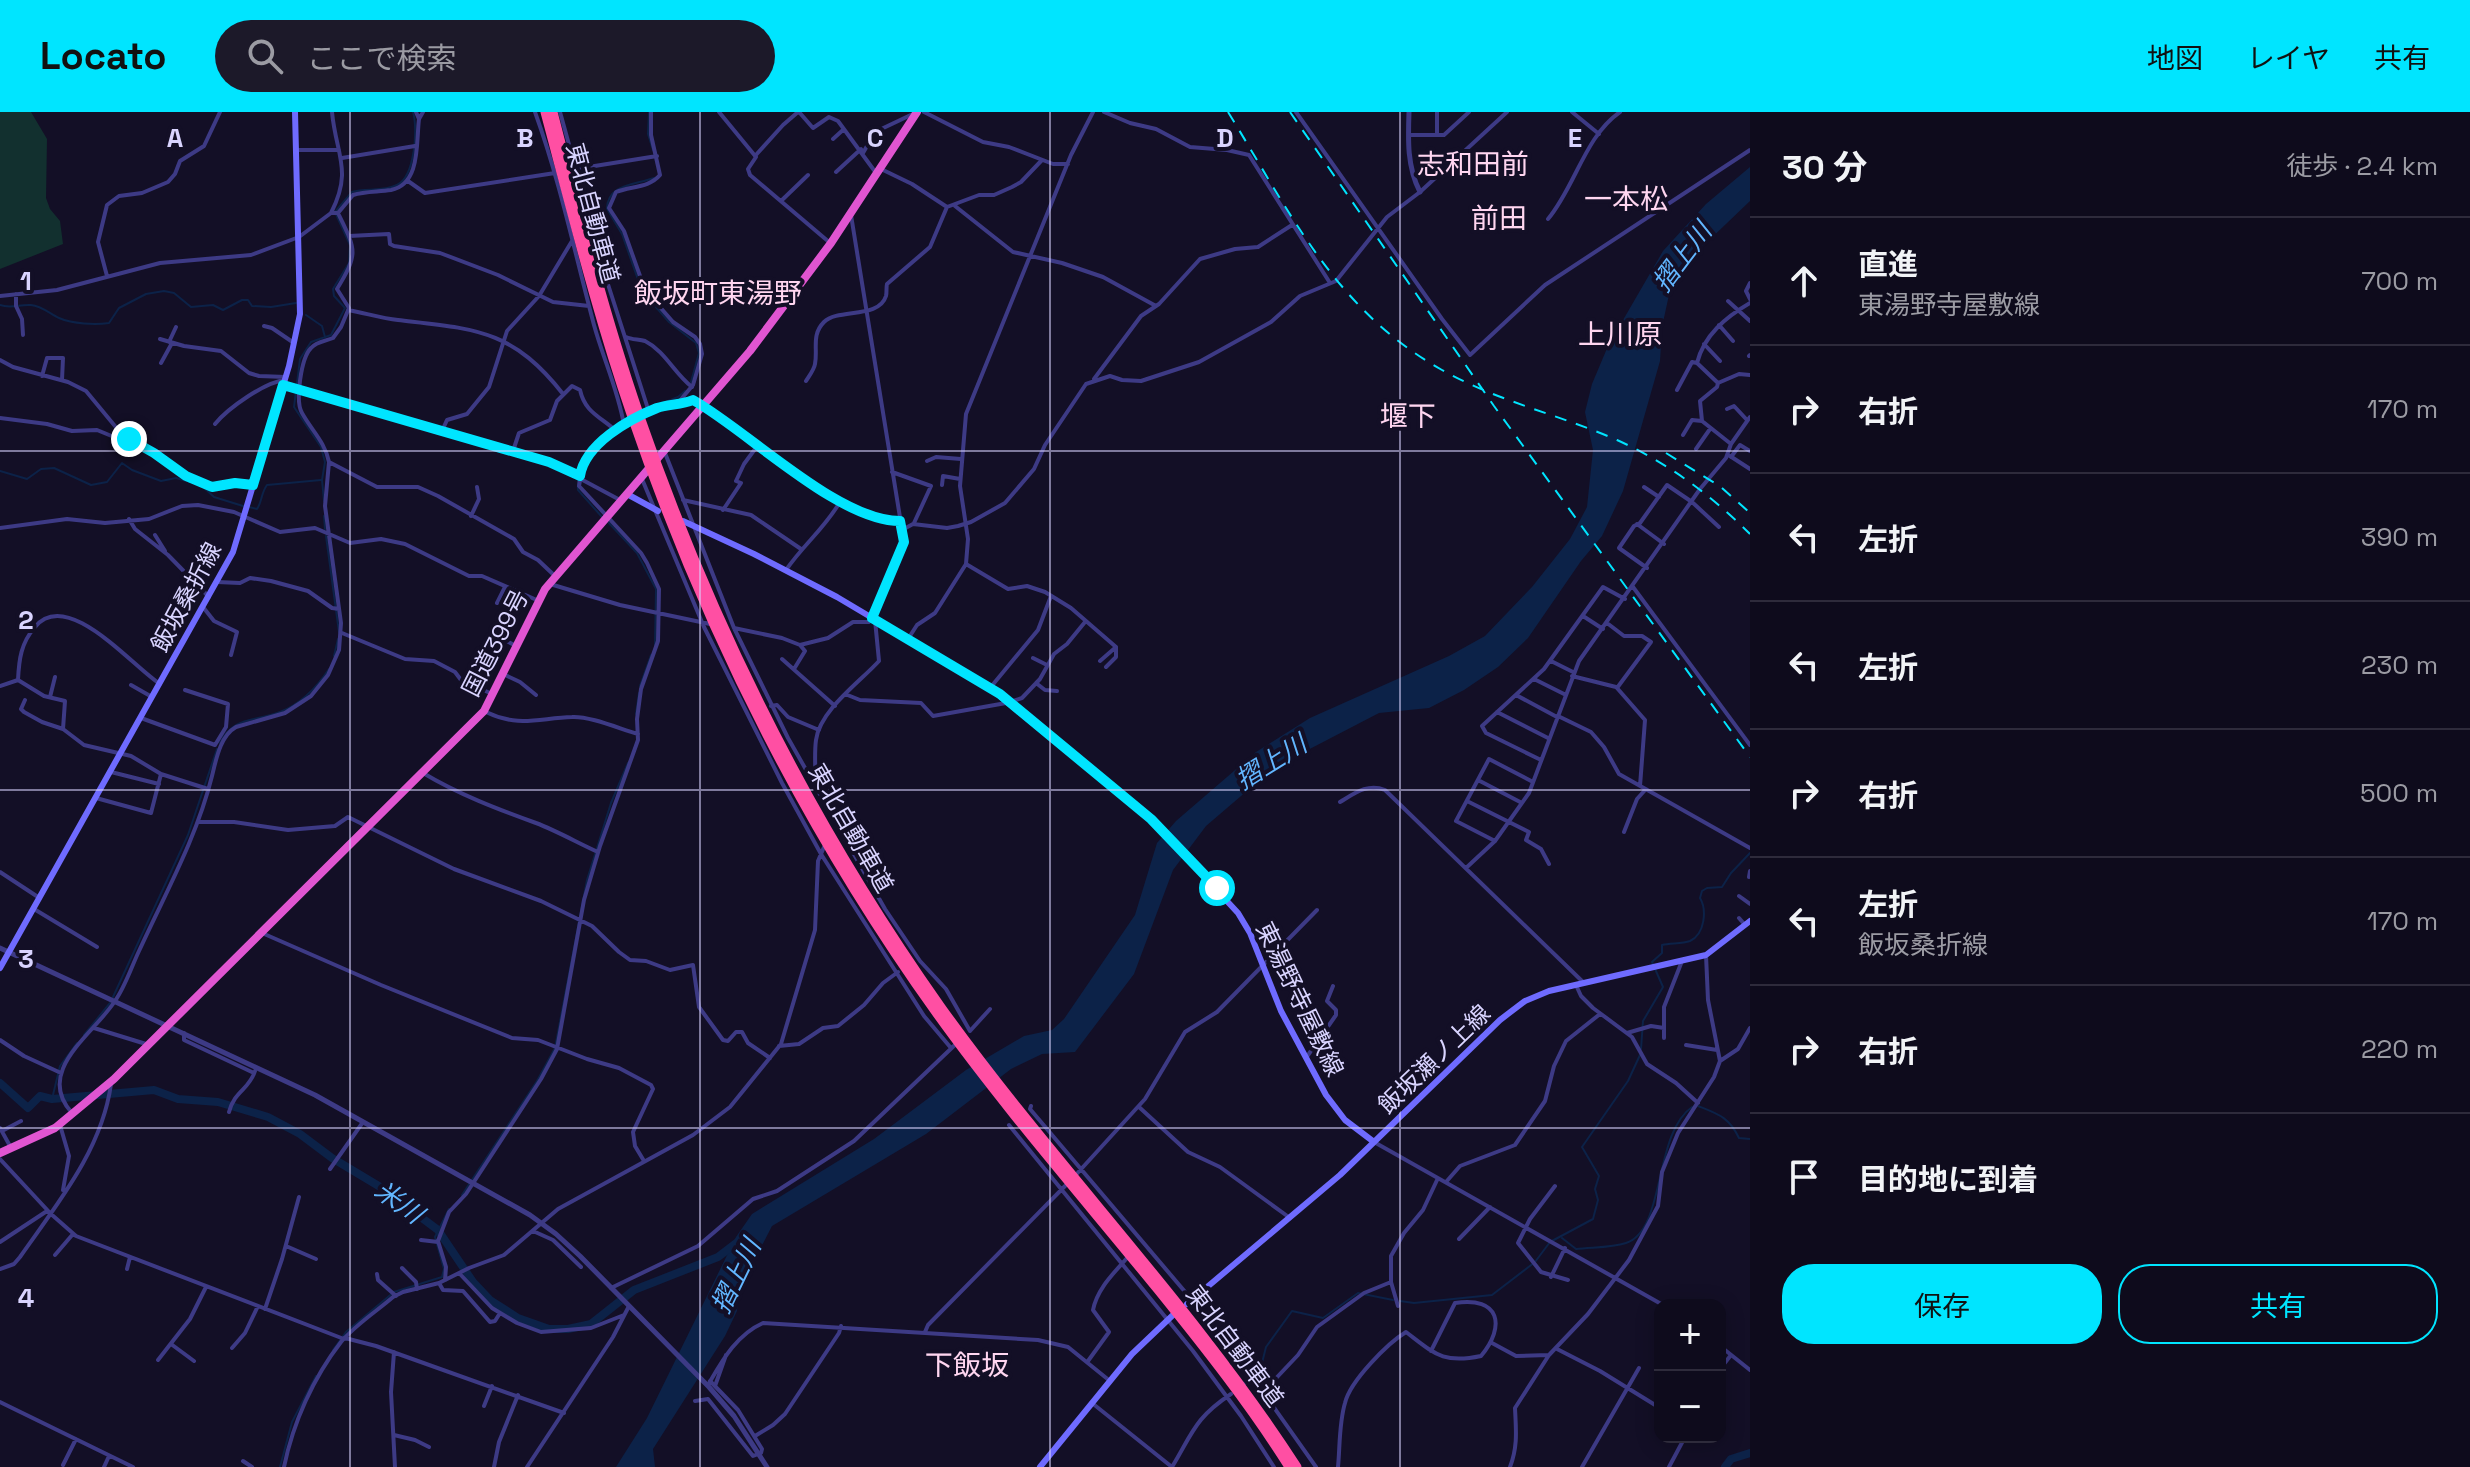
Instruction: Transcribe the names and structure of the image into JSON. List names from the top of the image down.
{
  "streets": {
    "highway": ["東北自動車道", "国道399号"],
    "main road": ["飯坂桑折線", "東湯野寺屋敷線", "飯坂瀬ノ上線"]
  },
  "crossings": [
    ["東湯野寺屋敷線", "飯坂瀬ノ上線"]
  ],
  "districts": [
    "志和田前",
    "一本松",
    "前田",
    "飯坂町東湯野",
    "上川原",
    "堰下",
    "下飯坂"
  ],
  "water": ["摺上川", "米川"],
  "page": {
    "header": "Locato",
    "search": "ここで検索",
    "nav": ["地図", "レイヤ", "共有"],
    "heading": ["30 分", "徒歩 · 2.4 km"],
    "list": [
      ["直進", "東湯野寺屋敷線", "700 m"],
      ["右折", "170 m"],
      ["左折", "390 m"],
      ["左折", "230 m"],
      ["右折", "500 m"],
      ["左折", "飯坂桑折線", "170 m"],
      ["右折", "220 m"],
      "目的地に到着"
    ],
    "buttons": ["保存", "共有"],
    "map_buttons": ["+", "−"]
  },
  "grid": {
    "columns": [
      "A",
      "B",
      "C",
      "D",
      "E"
    ],
    "rows": [
      "1",
      "2",
      "3",
      "4"
    ]
  }
}
